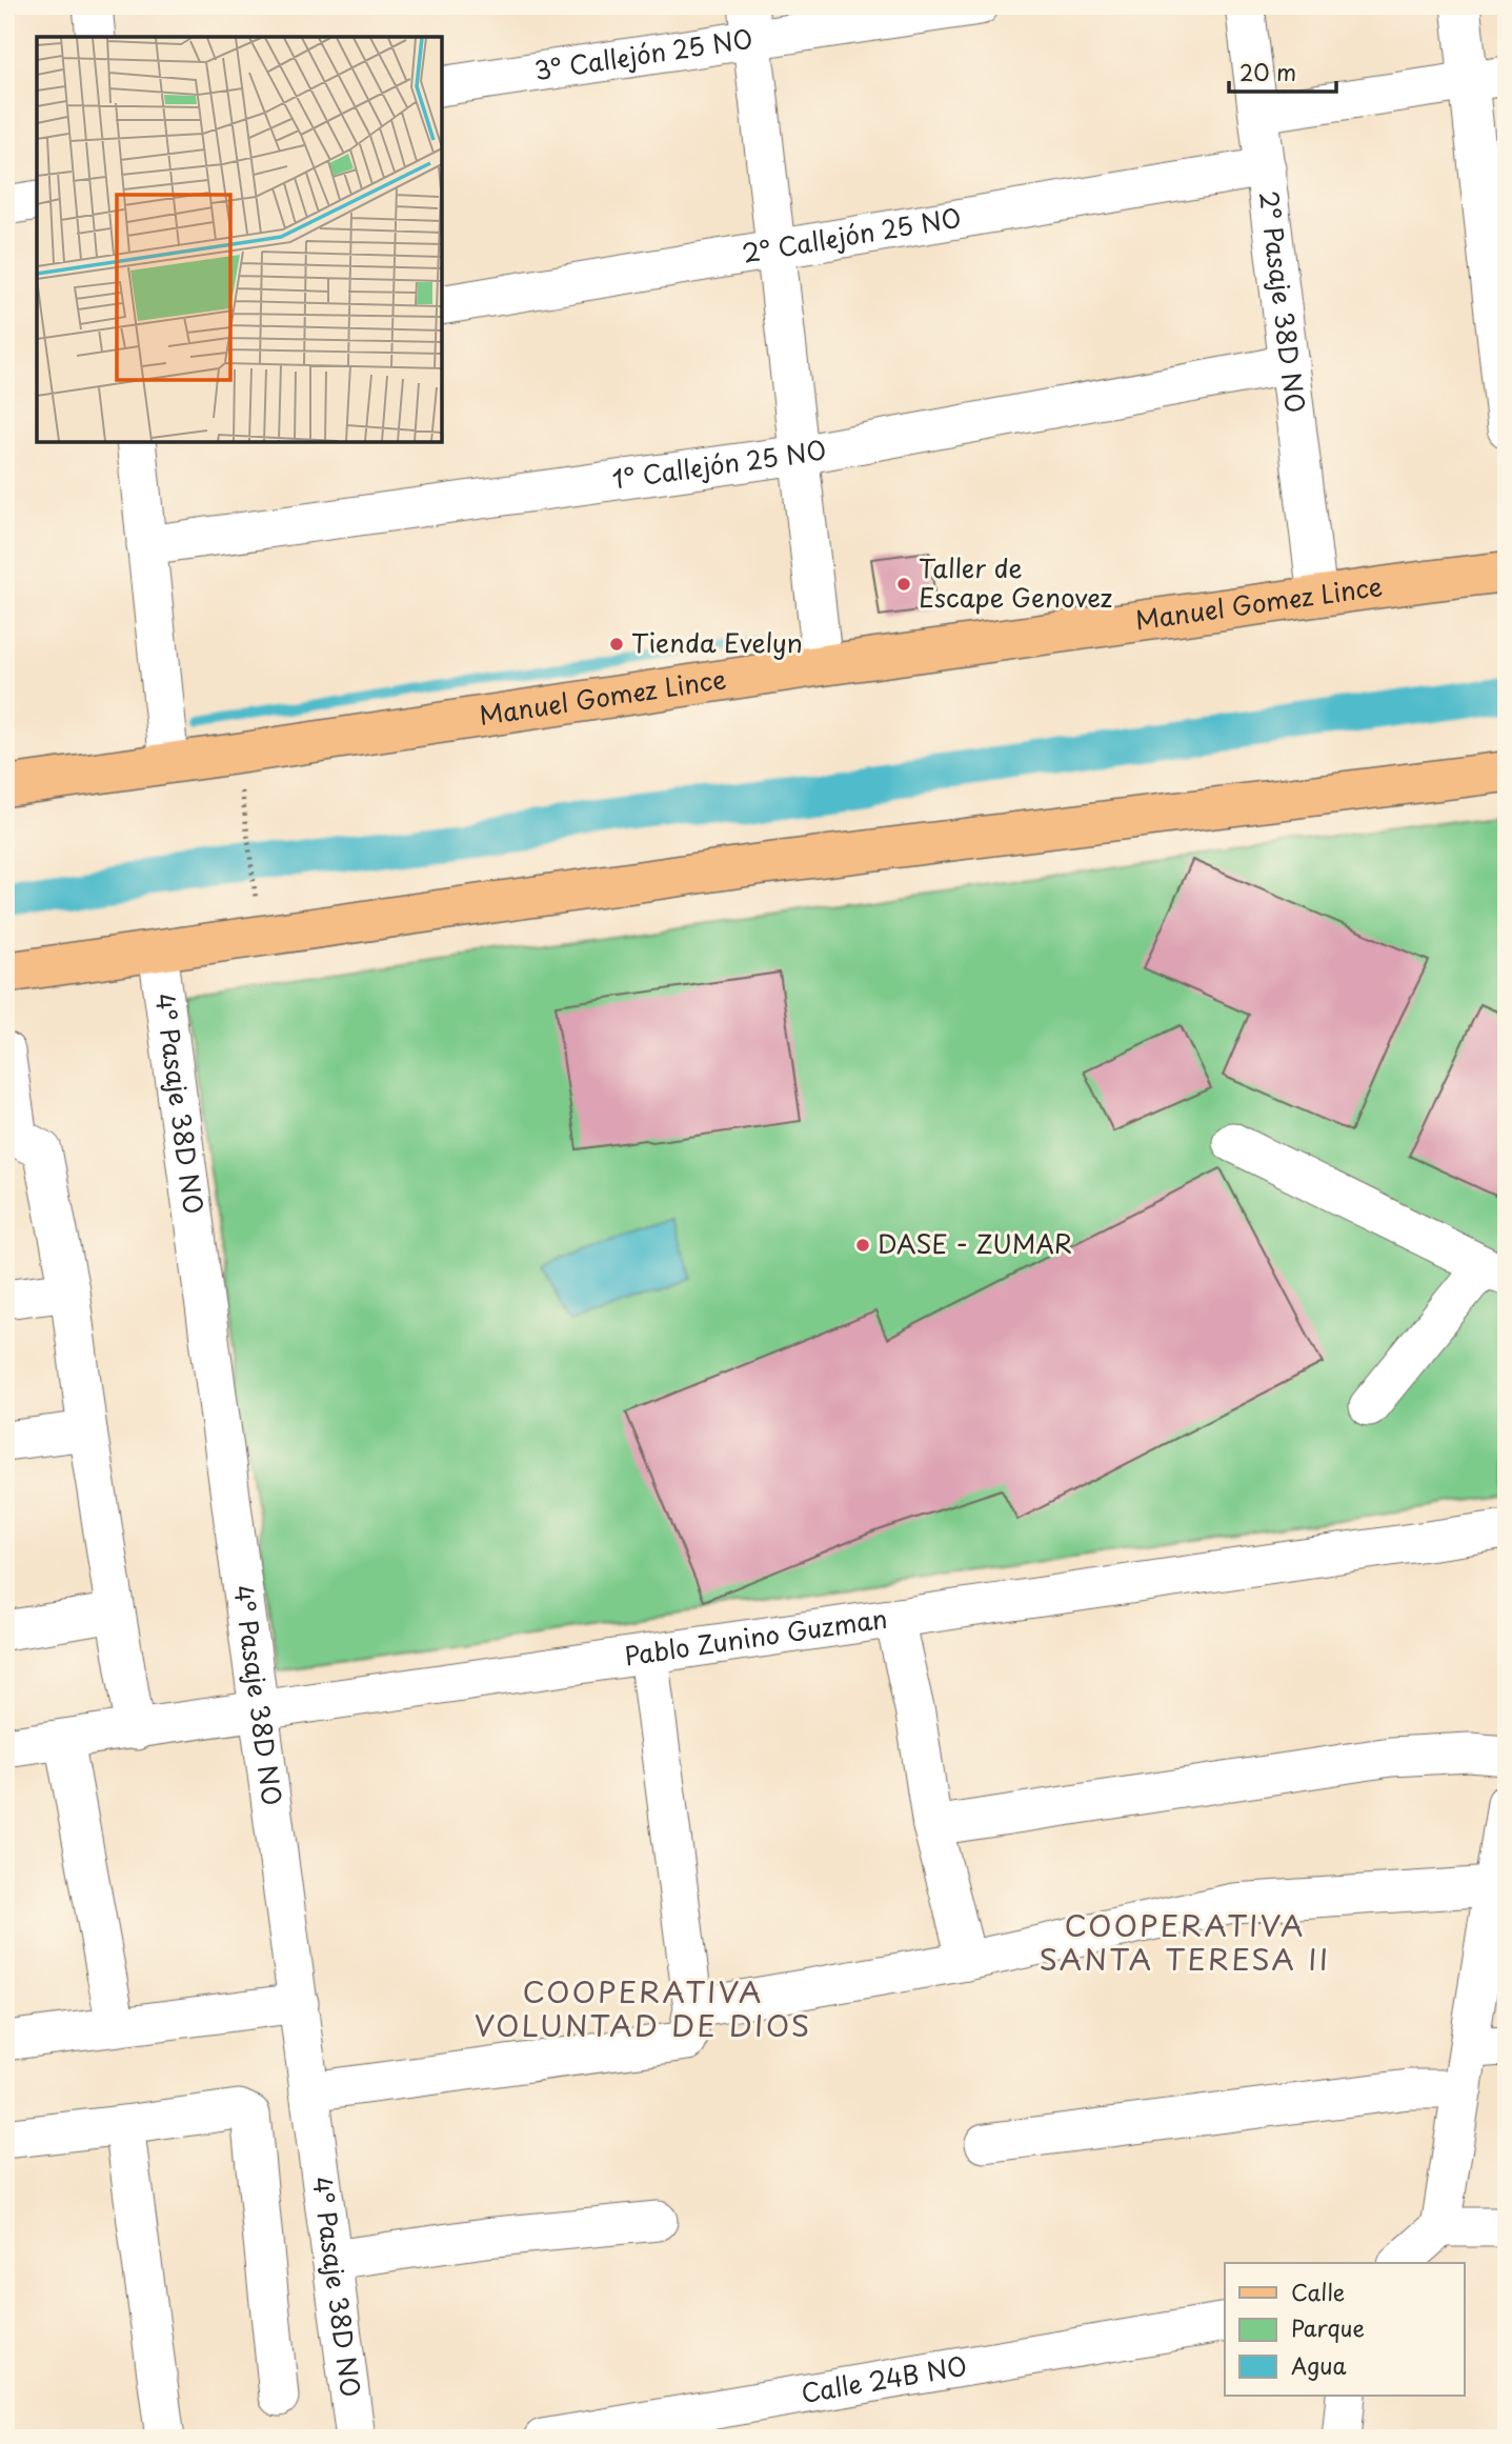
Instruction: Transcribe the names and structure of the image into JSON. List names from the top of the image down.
{
  "streets": {
    "main road": ["Manuel Gomez Lince"],
    "street": [
      "3° Callejón 25 NO",
      "2° Callejón 25 NO",
      "2° Pasaje 38D NO",
      "1° Callejón 25 NO",
      "4° Pasaje 38D NO",
      "Pablo Zunino Guzman",
      "Calle 24B NO"
    ]
  },
  "crossings": [
    ["2° Callejón 25 NO", "2° Pasaje 38D NO"],
    ["2° Pasaje 38D NO", "1° Callejón 25 NO"],
    ["2° Pasaje 38D NO", "Manuel Gomez Lince"],
    ["4° Pasaje 38D NO", "Pablo Zunino Guzman"]
  ],
  "districts": ["COOPERATIVA SANTA TERESA II", "COOPERATIVA VOLUNTAD DE DIOS"],
  "places": ["Taller de Escape Genovez", "Tienda Evelyn", "DASE - ZUMAR"],
  "legend": ["Calle", "Parque", "Agua"],
  "scale_bar": "20 m"
}
